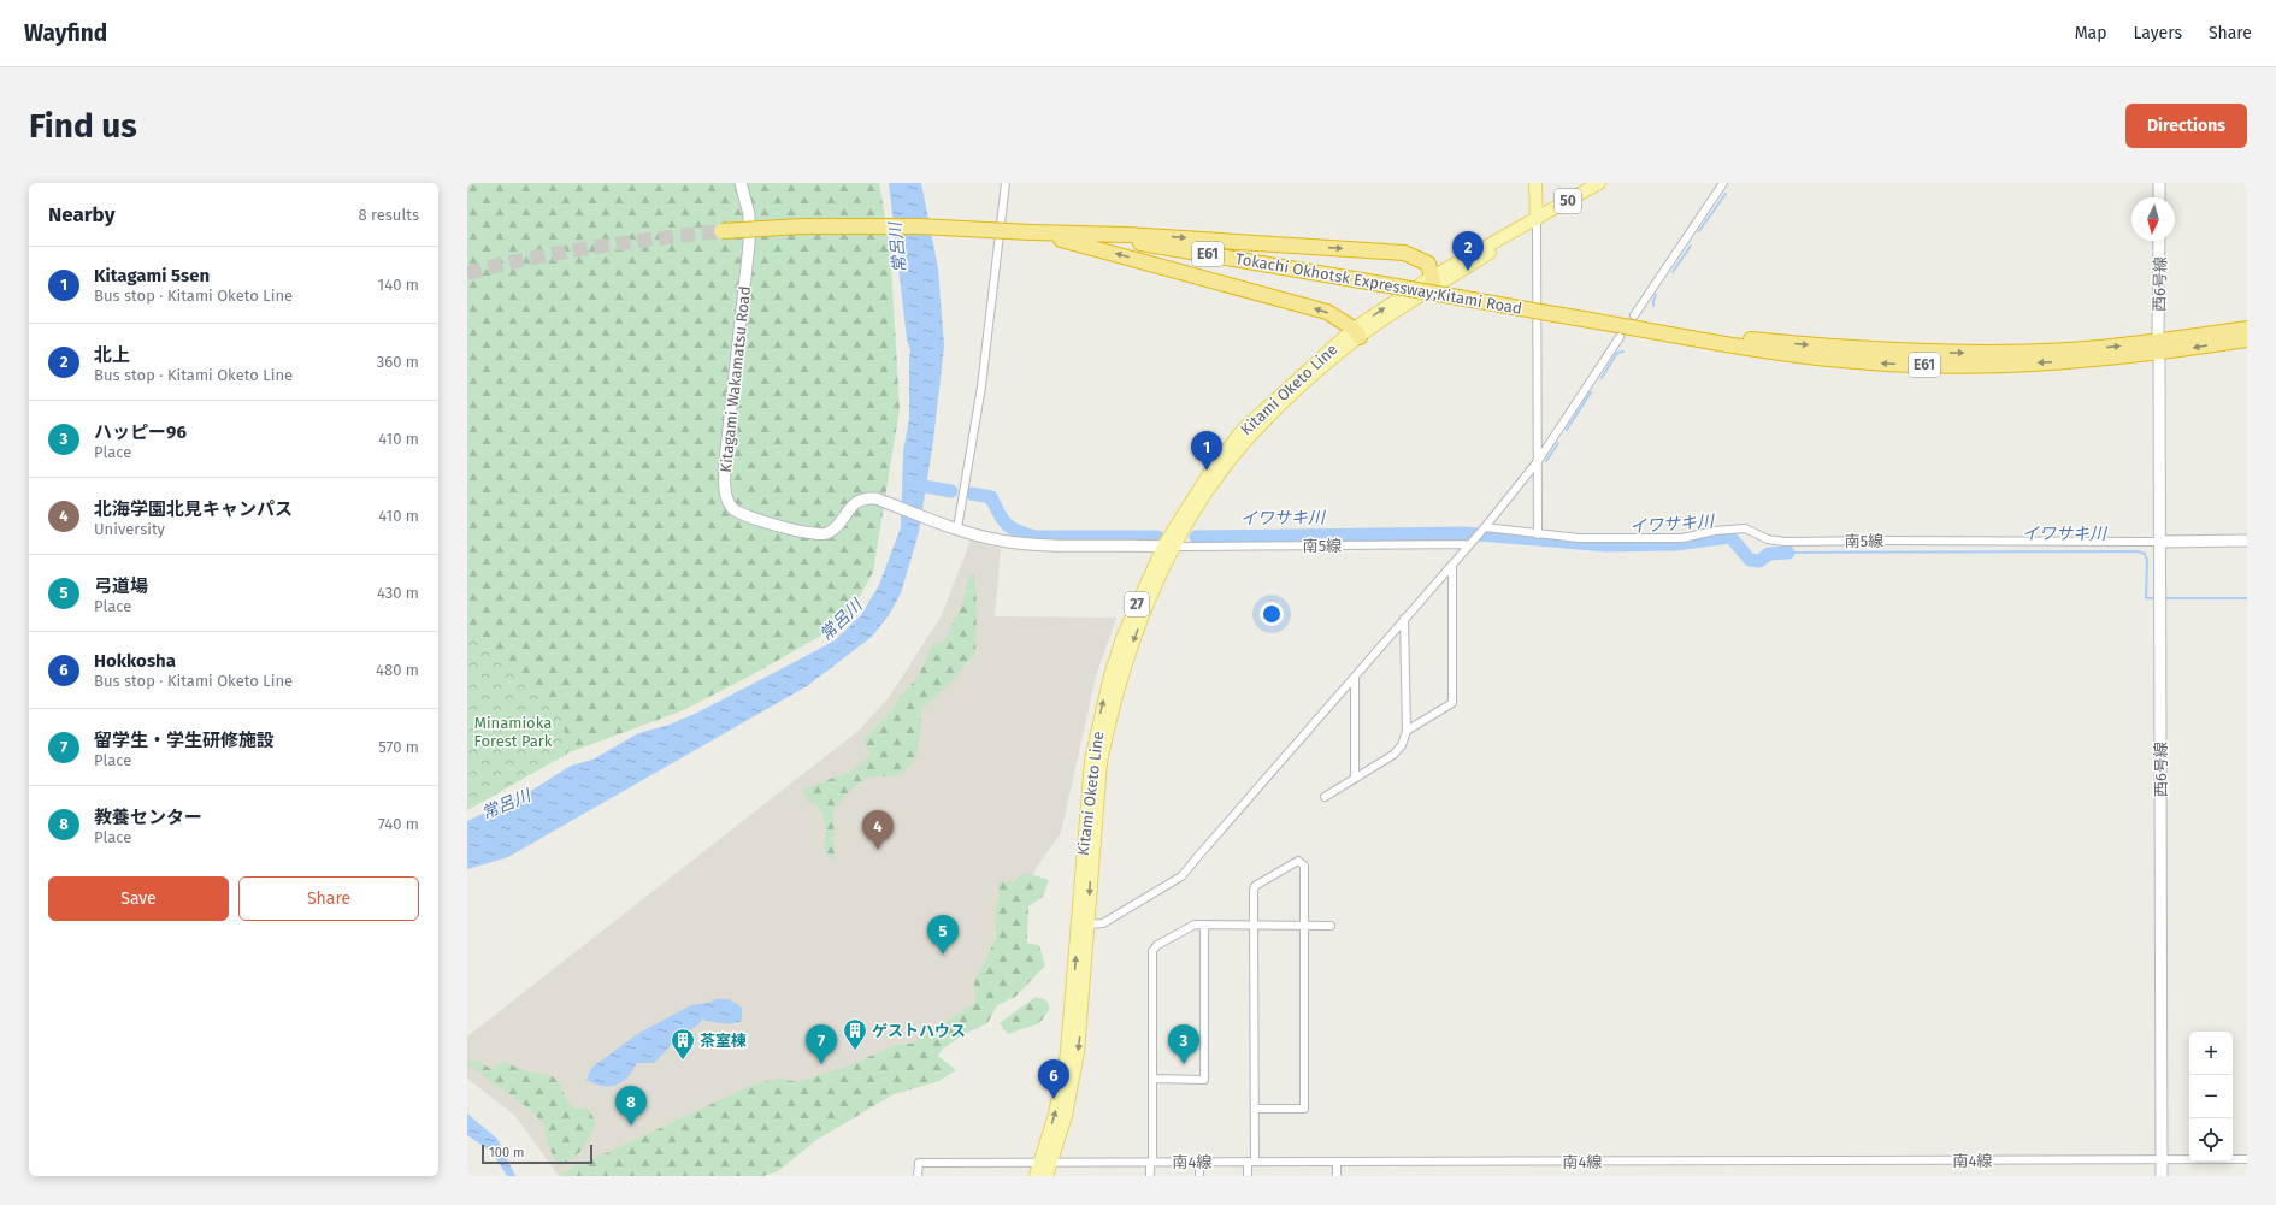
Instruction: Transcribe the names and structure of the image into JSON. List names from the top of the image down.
{
  "streets": {
    "highway": ["E61", "Tokachi Okhotsk Expressway;Kitami Road"],
    "main road": ["50", "Kitami Oketo Line", "27"],
    "street": [
      "西6号線",
      "Kitagami Wakamatsu Road",
      "南5線",
      "南4線"
    ]
  },
  "crossings": [
    ["西6号線", "南5線"],
    ["西6号線", "南4線"],
    ["Kitagami Wakamatsu Road", "Kitami Oketo Line"],
    ["Kitagami Wakamatsu Road", "南5線"],
    ["Kitami Oketo Line", "南5線"],
    ["Kitami Oketo Line", "南4線"]
  ],
  "water": ["常呂川", "イワサキ川"],
  "parks": ["Minamioka Forest Park"],
  "places": {
    "building": ["ゲストハウス", "茶室棟"]
  },
  "scale_bar": "100 m",
  "north": "bottom",
  "page": {
    "header": "Wayfind",
    "nav": ["Map", "Layers", "Share"],
    "buttons": [
      "Directions",
      ["Save", "Share"]
    ],
    "title": "Find us",
    "heading": ["Nearby", "8 results"],
    "pins": [
      "2",
      "1",
      "4",
      "5",
      "3",
      "7",
      "6",
      "8"
    ],
    "list": [
      {
        "mark": "1",
        "name": "Kitagami 5sen",
        "note": "Bus stop · Kitami Oketo Line",
        "value": "140 m"
      },
      {
        "mark": "2",
        "name": "北上",
        "note": "Bus stop · Kitami Oketo Line",
        "value": "360 m"
      },
      {
        "mark": "3",
        "name": "ハッピー96",
        "note": "Place",
        "value": "410 m"
      },
      {
        "mark": "4",
        "name": "北海学園北見キャンパス",
        "note": "University",
        "value": "410 m"
      },
      {
        "mark": "5",
        "name": "弓道場",
        "note": "Place",
        "value": "430 m"
      },
      {
        "mark": "6",
        "name": "Hokkosha",
        "note": "Bus stop · Kitami Oketo Line",
        "value": "480 m"
      },
      {
        "mark": "7",
        "name": "留学生・学生研修施設",
        "note": "Place",
        "value": "570 m"
      },
      {
        "mark": "8",
        "name": "教養センター",
        "note": "Place",
        "value": "740 m"
      }
    ],
    "map_buttons": ["+", "−"],
    "scale": "100 m"
  }
}
